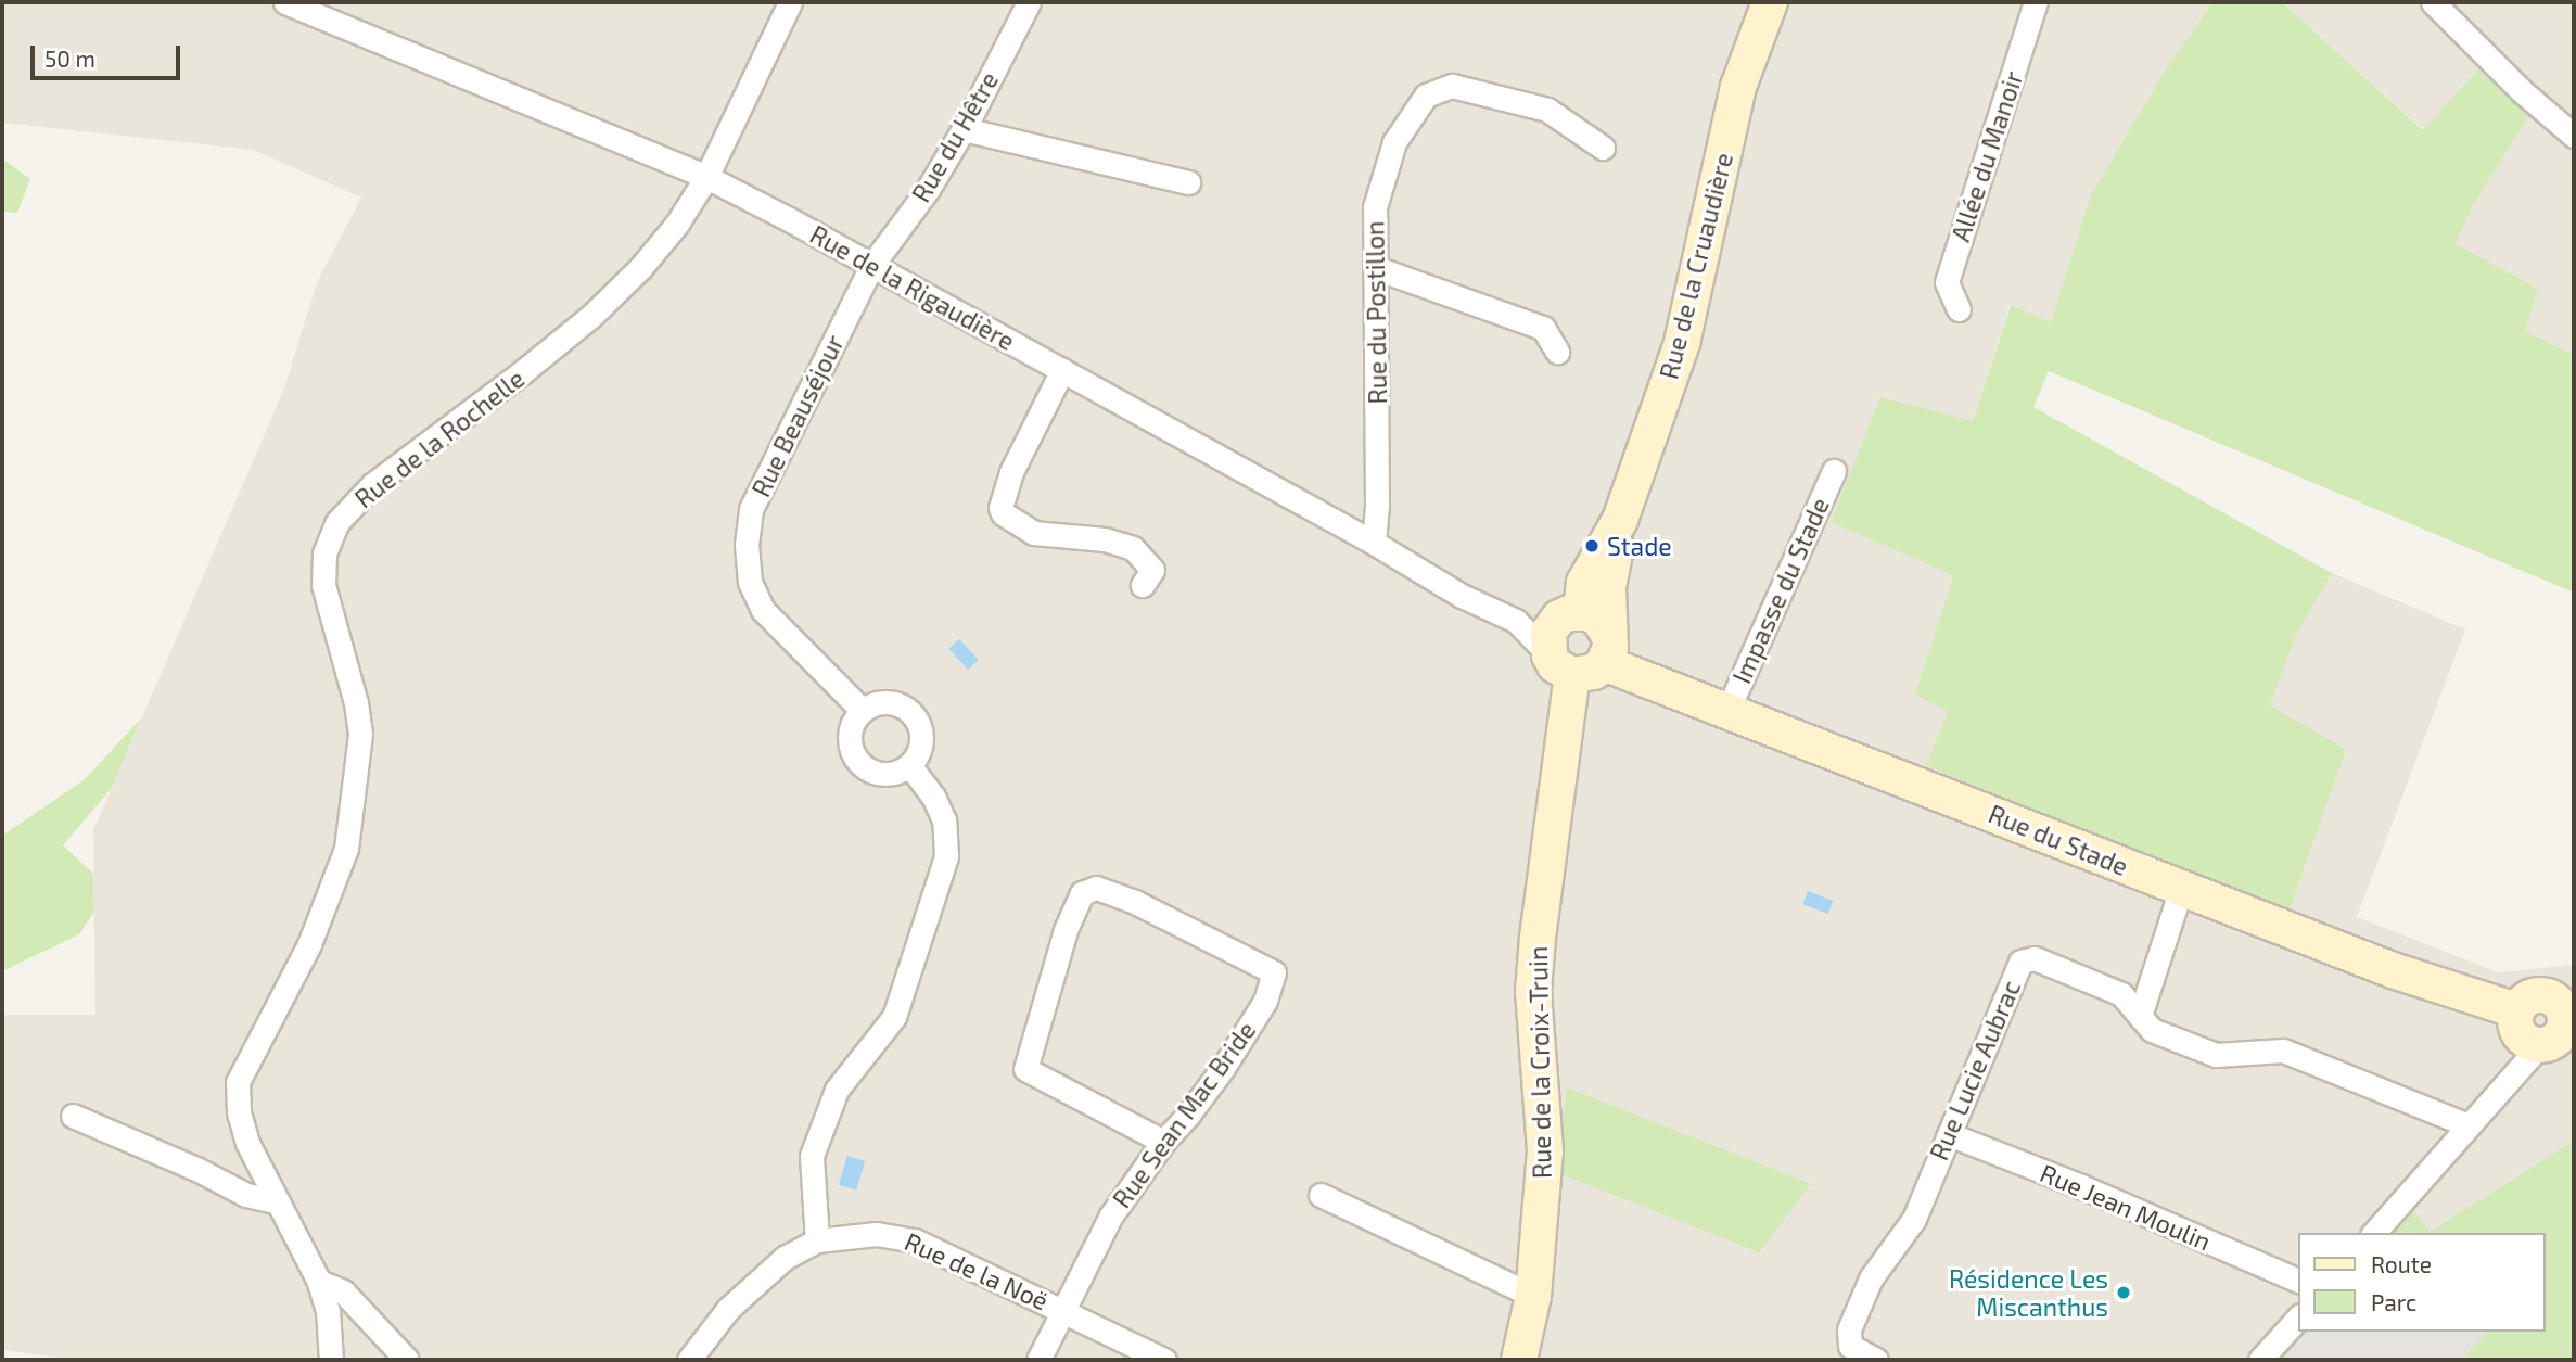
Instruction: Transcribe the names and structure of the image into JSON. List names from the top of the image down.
{
  "streets": {
    "main road": ["Rue de la Cruaudière", "Rue du Stade", "Rue de la Croix-Truin"],
    "street": [
      "Rue du Hêtre",
      "Allée du Manoir",
      "Rue de la Rigaudière",
      "Rue du Postillon",
      "Rue Beauséjour",
      "Rue de la Rochelle",
      "Impasse du Stade",
      "Rue Lucie Aubrac",
      "Rue Sean Mac Bride",
      "Rue Jean Moulin",
      "Rue de la Noë"
    ]
  },
  "crossings": [
    ["Rue du Hêtre", "Rue de la Rigaudière"],
    ["Rue du Hêtre", "Rue Beauséjour"],
    ["Rue de la Cruaudière", "Rue de la Rigaudière"],
    ["Rue de la Cruaudière", "Rue de la Croix-Truin"],
    ["Rue de la Rigaudière", "Rue du Postillon"],
    ["Rue de la Rigaudière", "Rue Beauséjour"],
    ["Rue de la Rigaudière", "Rue de la Rochelle"],
    ["Rue de la Rigaudière", "Rue de la Croix-Truin"],
    ["Impasse du Stade", "Rue du Stade"],
    ["Rue Lucie Aubrac", "Rue Jean Moulin"],
    ["Rue Sean Mac Bride", "Rue de la Noë"]
  ],
  "places": ["Stade", "Résidence Les Miscanthus"],
  "legend": ["Route", "Parc"],
  "scale_bar": "50 m"
}
